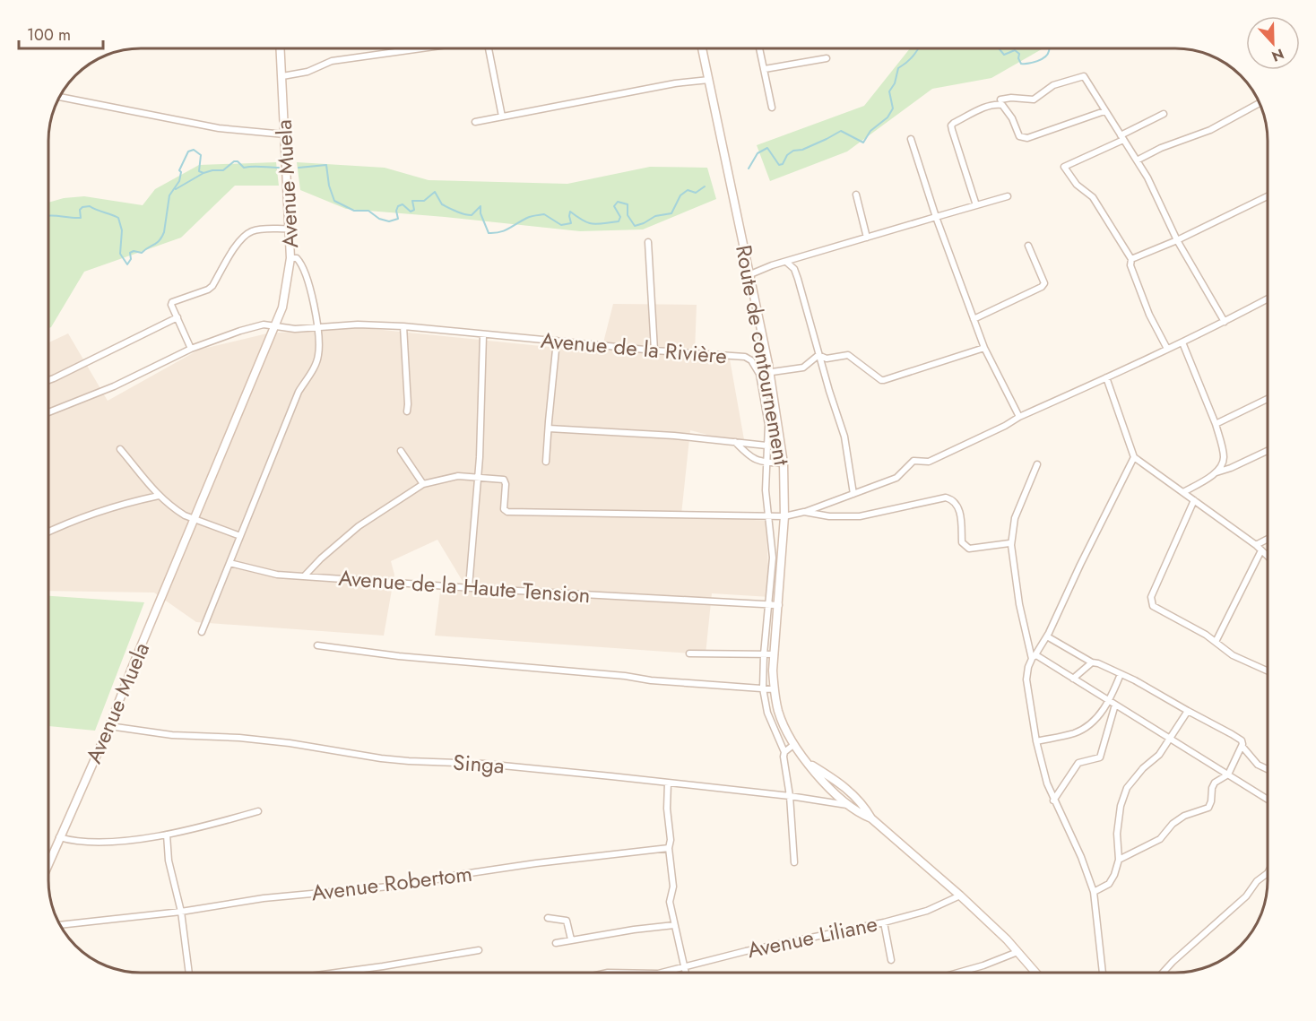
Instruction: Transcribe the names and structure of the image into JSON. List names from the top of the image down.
{
  "streets": {
    "street": [
      "Avenue Muela",
      "Avenue de la Rivière",
      "Route de contournement",
      "Avenue de la Haute Tension",
      "Singa",
      "Avenue Robertom",
      "Avenue Liliane"
    ]
  },
  "crossings": [
    ["Avenue Muela", "Avenue de la Rivière"],
    ["Avenue Muela", "Singa"],
    ["Route de contournement", "Avenue de la Haute Tension"],
    ["Route de contournement", "Singa"],
    ["Route de contournement", "Avenue Liliane"]
  ],
  "scale_bar": "100 m",
  "north": "bottom"
}
